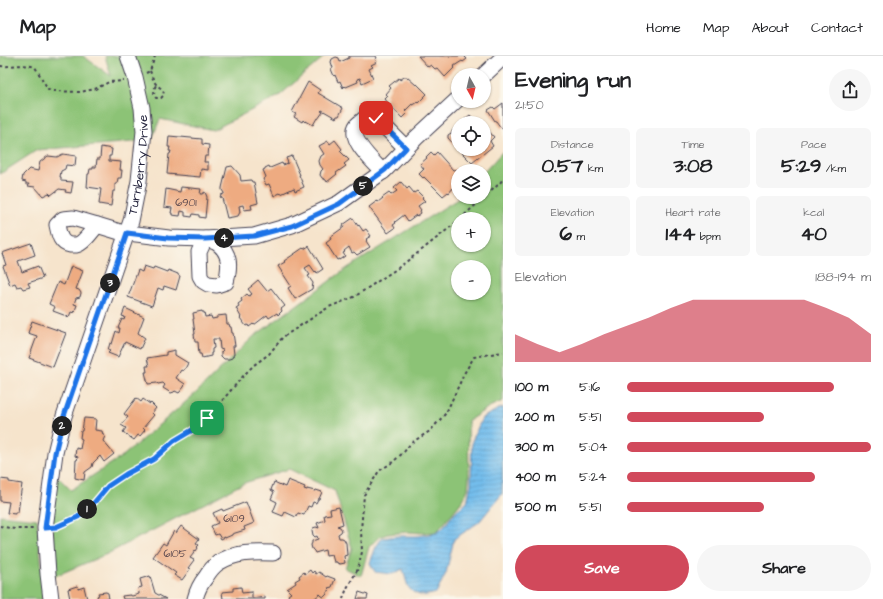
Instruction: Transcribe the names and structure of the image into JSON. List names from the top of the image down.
{
  "streets": {
    "street": ["Turnberry Drive"]
  },
  "house_numbers": ["6901", "6109", "6105"],
  "north": "bottom",
  "page": {
    "header": "Map",
    "nav": [
      "Home",
      "Map",
      "About",
      "Contact"
    ],
    "heading": ["Evening run", "21:50"],
    "map_buttons": ["+", "−"],
    "stats": [
      ["Distance", "0.57 km"],
      ["Time", "3:08"],
      ["Pace", "5:29 /km"],
      ["Elevation", "6 m"],
      ["Heart rate", "144 bpm"],
      ["kcal", "40"]
    ],
    "pins": [
      "5",
      "4",
      "3",
      "2",
      "1"
    ],
    "chart": ["Elevation", "188–194 m"],
    "list": [
      {
        "name": "100 m",
        "note": "5:16"
      },
      {
        "name": "200 m",
        "note": "5:51"
      },
      {
        "name": "300 m",
        "note": "5:04"
      },
      {
        "name": "400 m",
        "note": "5:24"
      },
      {
        "name": "500 m",
        "note": "5:51"
      }
    ],
    "buttons": ["Save", "Share"]
  }
}
